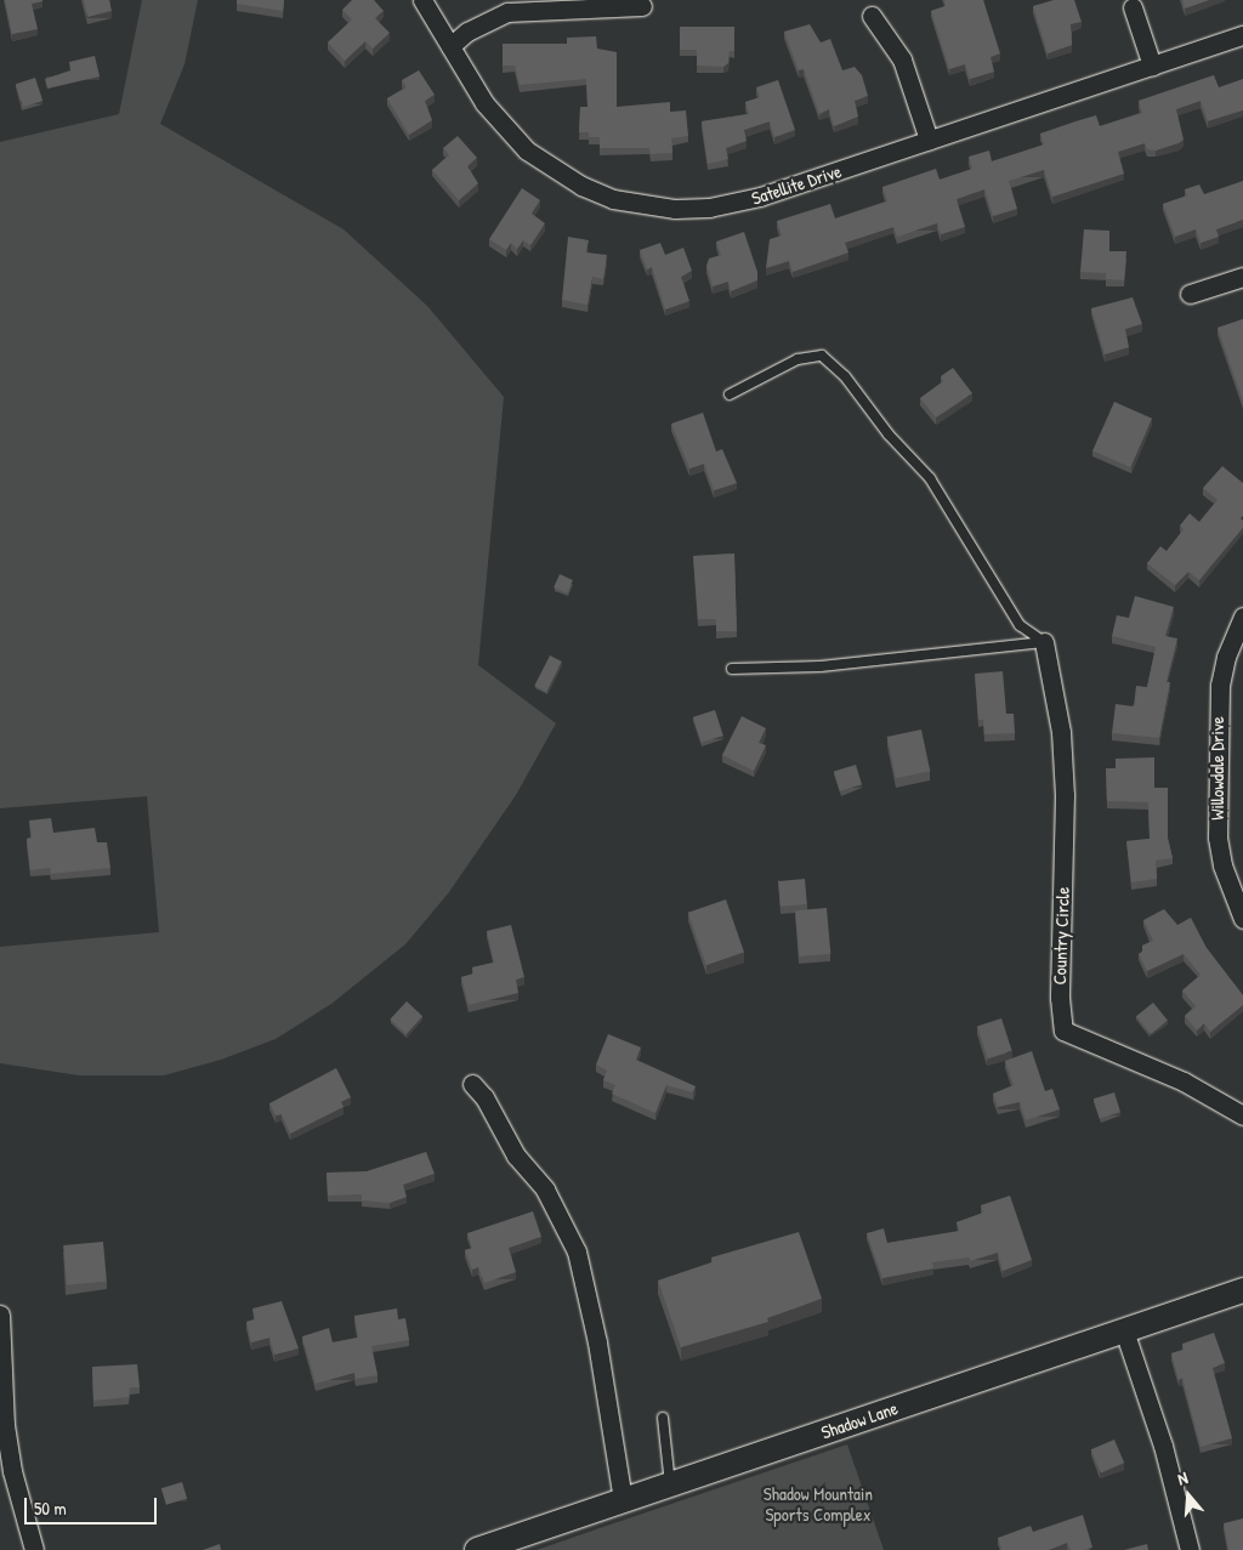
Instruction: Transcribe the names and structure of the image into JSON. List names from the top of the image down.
{
  "streets": {
    "street": [
      "Satellite Drive",
      "Willowdale Drive",
      "Country Circle",
      "Shadow Lane"
    ]
  },
  "parks": ["Shadow Mountain Sports Complex"],
  "scale_bar": "50 m",
  "north": "top"
}
